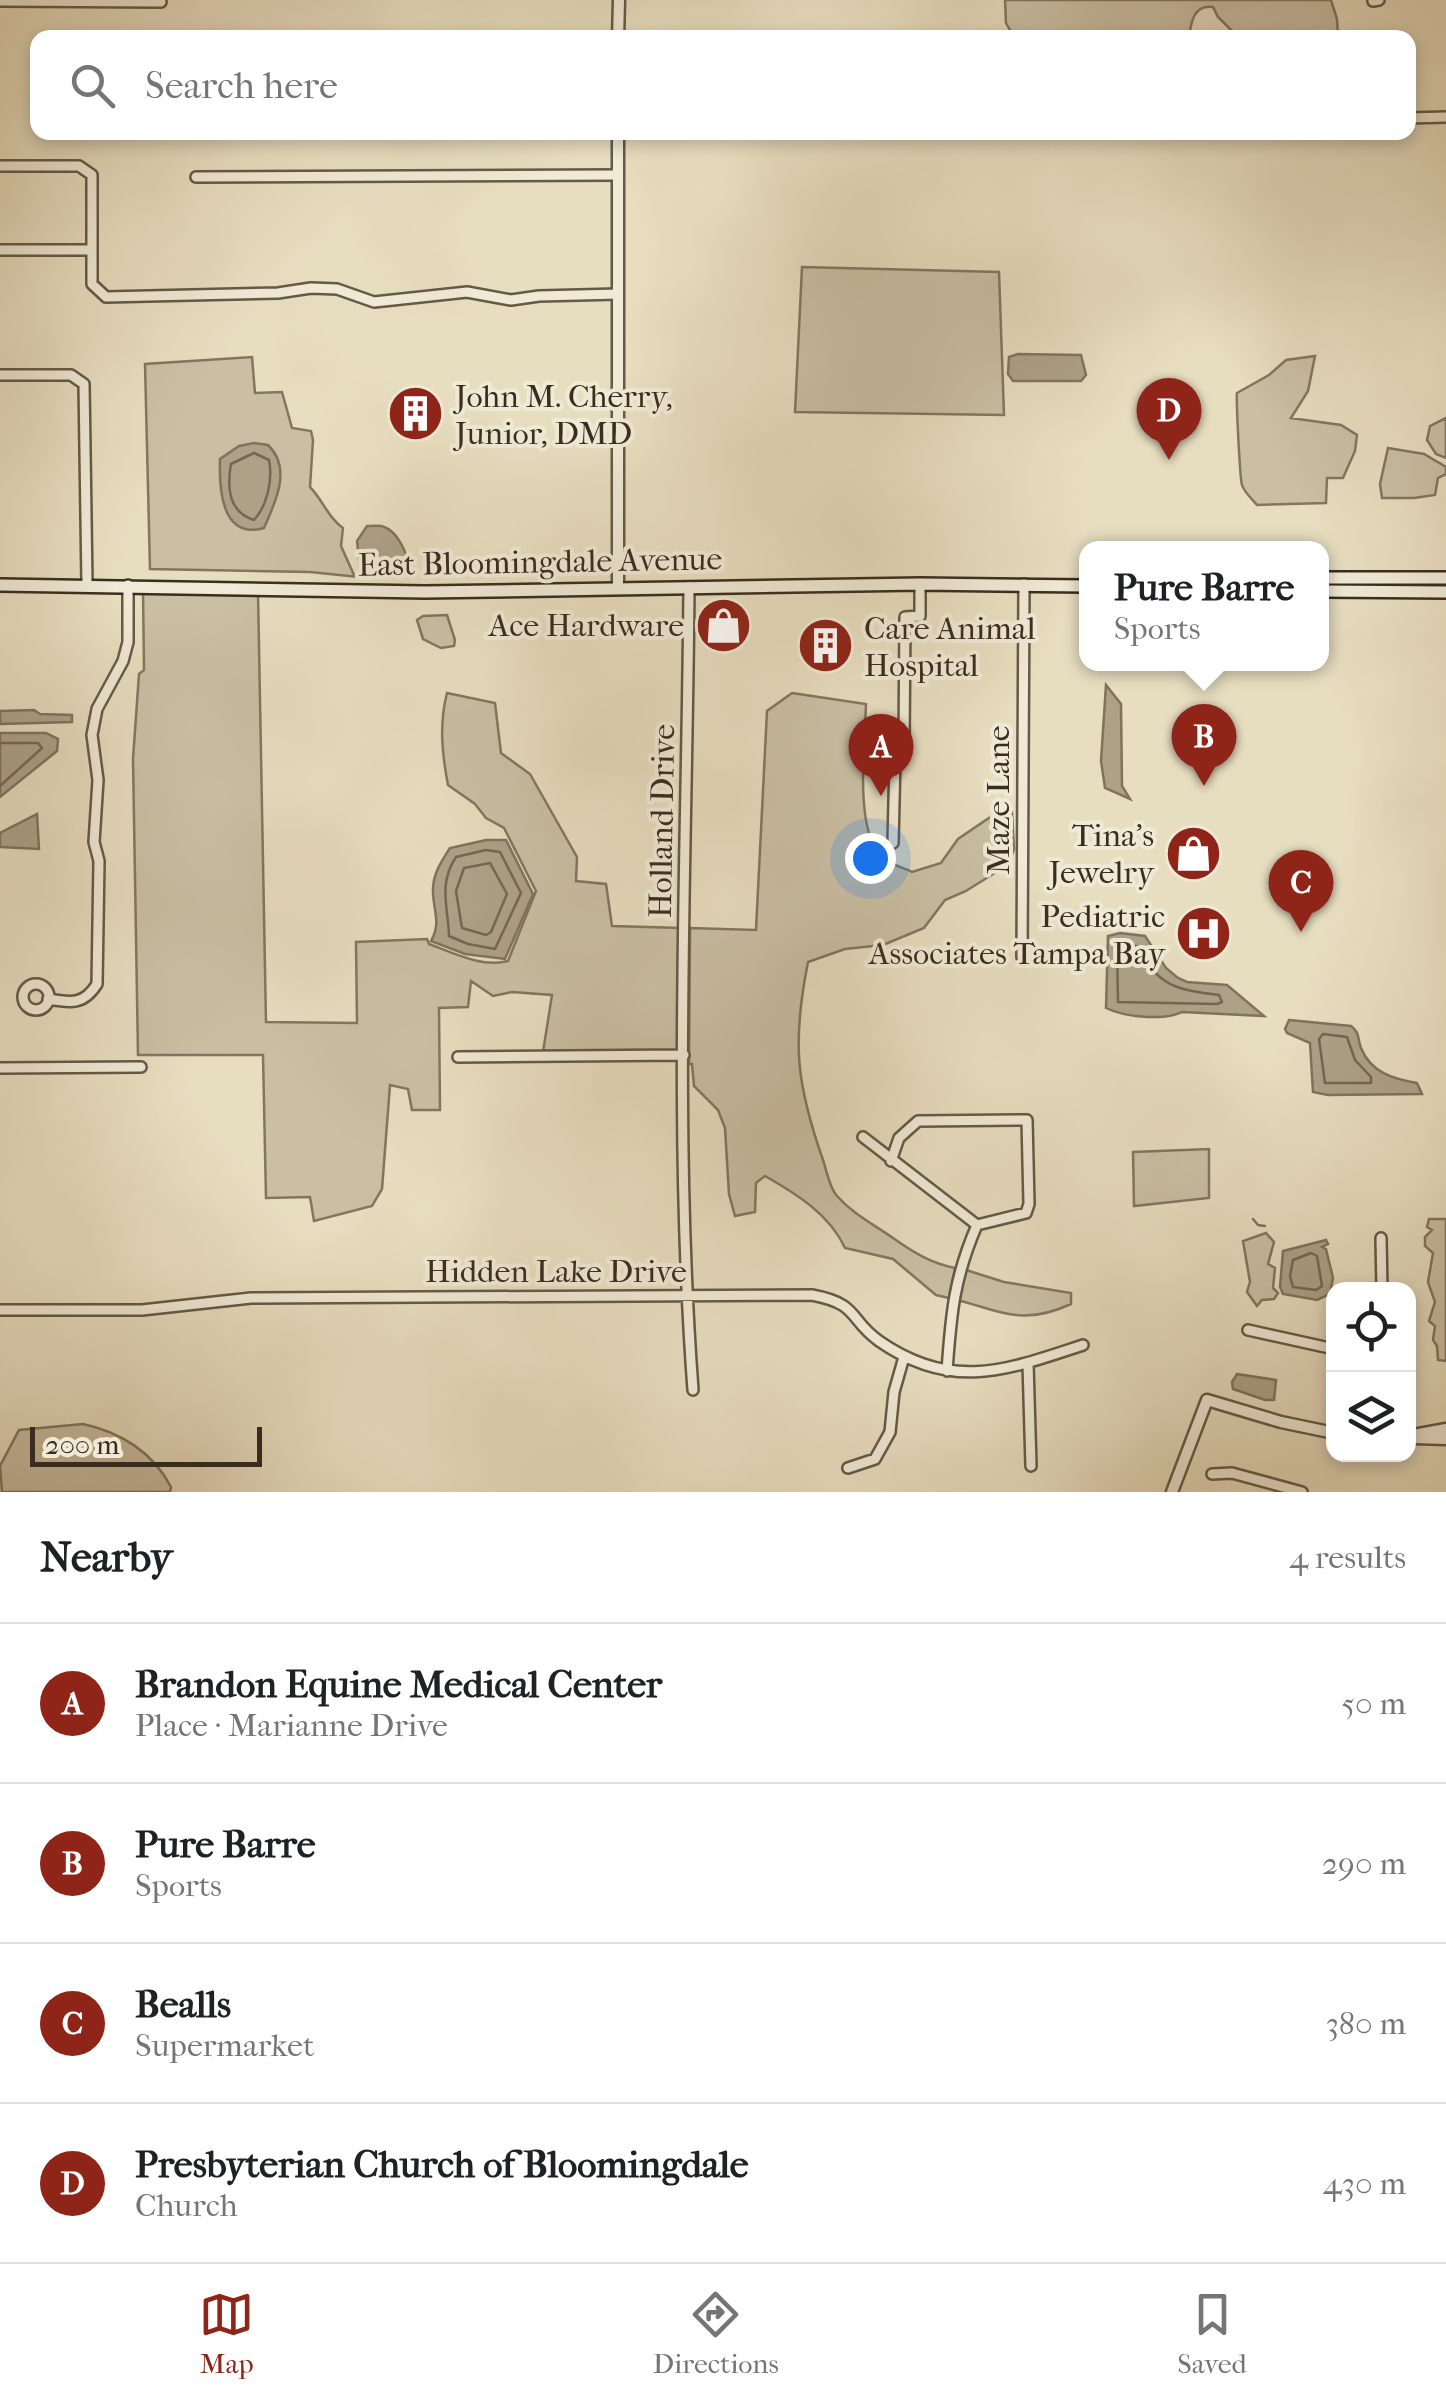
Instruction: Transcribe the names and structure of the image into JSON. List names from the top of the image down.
{
  "streets": {
    "main road": ["East Bloomingdale Avenue"],
    "street": ["Maze Lane", "Holland Drive", "Hidden Lake Drive"]
  },
  "crossings": [
    ["East Bloomingdale Avenue", "Maze Lane"],
    ["East Bloomingdale Avenue", "Holland Drive"],
    ["Holland Drive", "Hidden Lake Drive"]
  ],
  "places": {
    "building": ["John M. Cherry, Junior, DMD", "Care Animal Hospital"],
    "shop": ["Ace Hardware", "Tina's Jewelry"],
    "hospital": ["Pediatric Associates Tampa Bay"]
  },
  "scale_bar": "200 m",
  "page": {
    "search": "Search here",
    "pins": [
      "D",
      "B",
      "A",
      "C"
    ],
    "popup": ["Pure Barre", "Sports"],
    "scale": "200 m",
    "heading": ["Nearby", "4 results"],
    "list": [
      {
        "mark": "A",
        "name": "Brandon Equine Medical Center",
        "note": "Place · Marianne Drive",
        "value": "50 m"
      },
      {
        "mark": "B",
        "name": "Pure Barre",
        "note": "Sports",
        "value": "290 m"
      },
      {
        "mark": "C",
        "name": "Bealls",
        "note": "Supermarket",
        "value": "380 m"
      },
      {
        "mark": "D",
        "name": "Presbyterian Church of Bloomingdale",
        "note": "Church",
        "value": "430 m"
      }
    ],
    "nav": ["Map", "Directions", "Saved"]
  }
}
